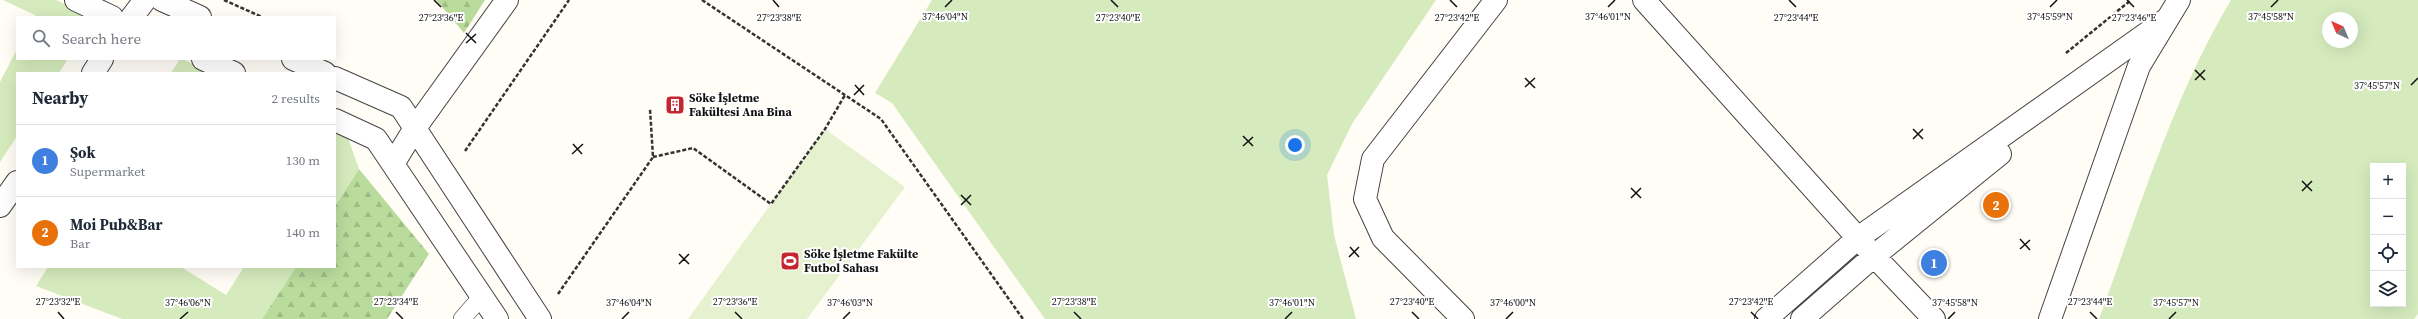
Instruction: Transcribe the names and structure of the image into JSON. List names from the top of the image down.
{
  "places": {
    "building": ["Söke İşletme Fakültesi Ana Bina"],
    "sports": ["Söke İşletme Fakülte Futbol Sahası"]
  },
  "north": "top left",
  "page": {
    "search": "Search here",
    "heading": ["Nearby", "2 results"],
    "list": [
      {
        "mark": "1",
        "name": "Şok",
        "note": "Supermarket",
        "value": "130 m"
      },
      {
        "mark": "2",
        "name": "Moi Pub&Bar",
        "note": "Bar",
        "value": "140 m"
      }
    ],
    "map_buttons": ["+", "−"],
    "pins": ["2", "1"]
  },
  "coordinates": [
    "37°45'59\"N",
    "37°45'58\"N",
    "37°46'04\"N",
    "37°46'01\"N",
    "27°23'38\"E",
    "27°23'46\"E",
    "27°23'36\"E",
    "27°23'40\"E",
    "27°23'42\"E",
    "27°23'44\"E",
    "37°45'57\"N",
    "27°23'32\"E",
    "27°23'34\"E",
    "37°46'06\"N",
    "37°46'03\"N",
    "37°46'00\"N"
  ]
}
